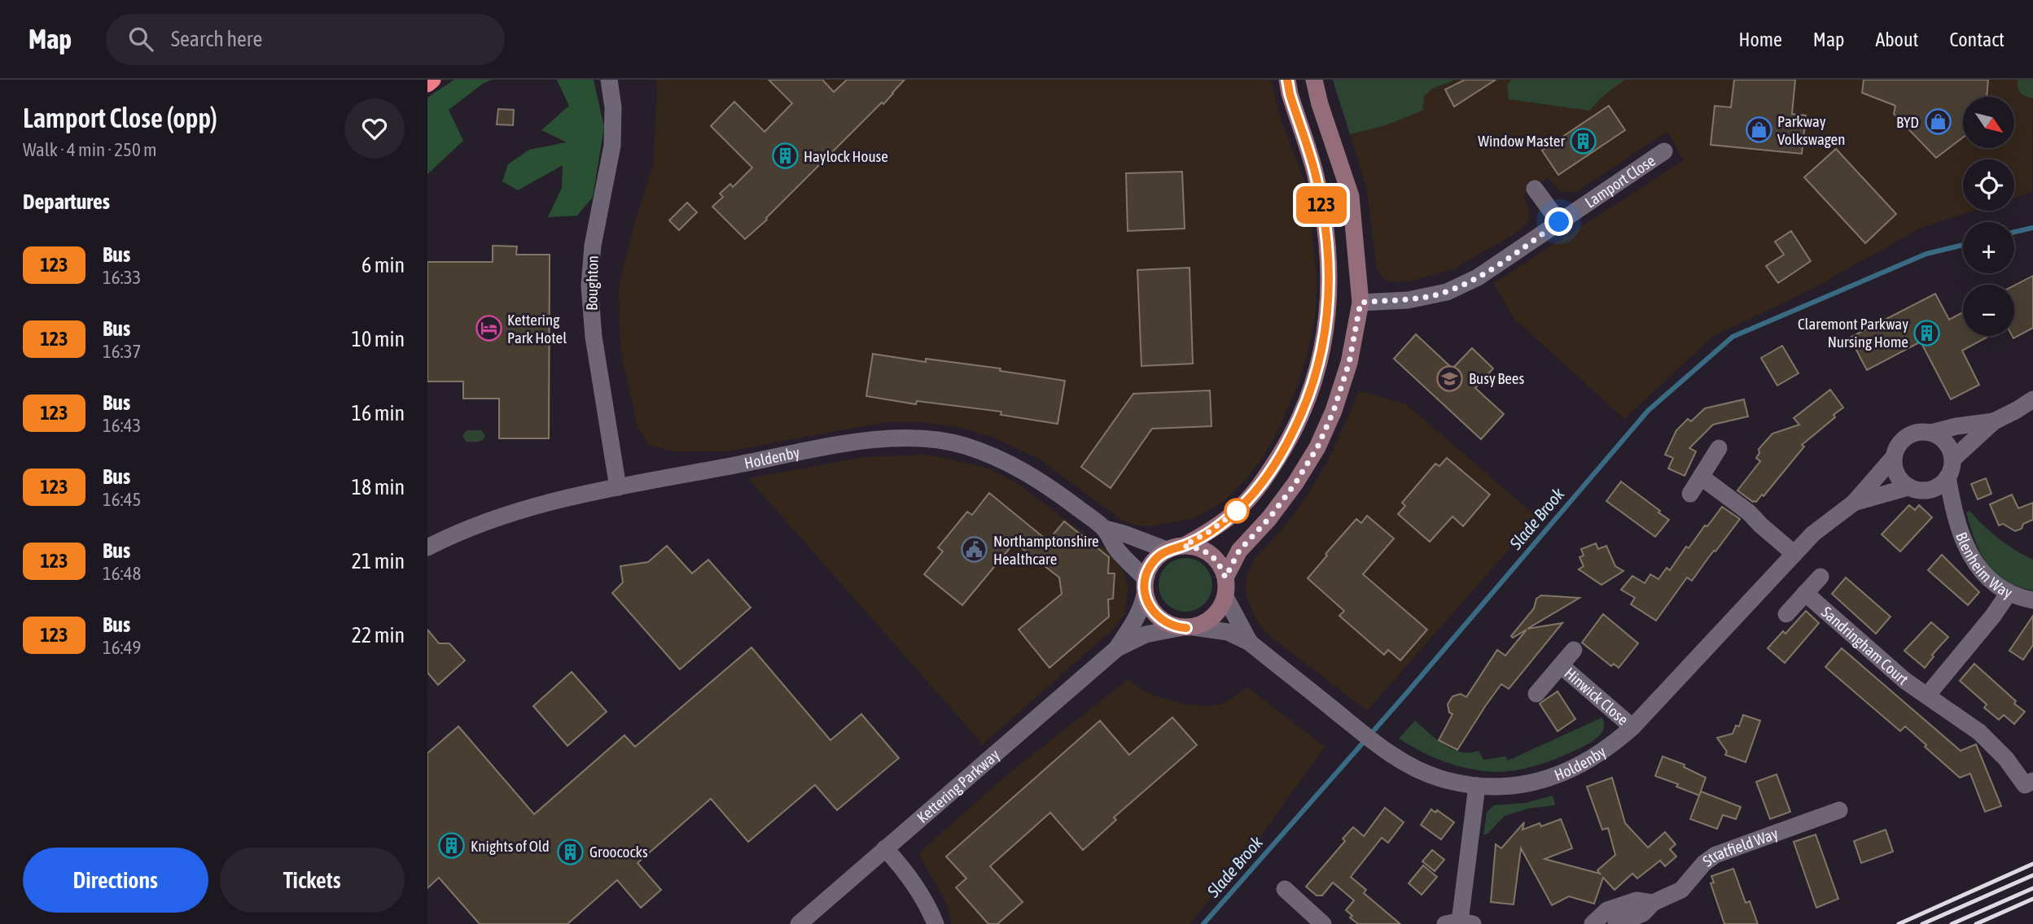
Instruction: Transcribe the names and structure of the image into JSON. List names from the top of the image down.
{
  "streets": {
    "street": [
      "Lamport Close",
      "Boughton",
      "Holdenby",
      "Blenheim Way",
      "Sandringham Court",
      "Hinwick Close",
      "Kettering Parkway",
      "Stratfield Way"
    ]
  },
  "crossings": [
    ["Boughton", "Holdenby"],
    ["Holdenby", "Blenheim Way"],
    ["Holdenby", "Hinwick Close"],
    ["Holdenby", "Kettering Parkway"]
  ],
  "water": ["Slade Brook"],
  "places": {
    "shop": ["BYD", "Parkway Volkswagen"],
    "building": [
      "Window Master",
      "Haylock House",
      "Claremont Parkway Nursing Home",
      "Knights of Old",
      "Groococks"
    ],
    "hotel": ["Kettering Park Hotel"],
    "school or university": ["Busy Bees"],
    "public building": ["Northamptonshire Healthcare"]
  },
  "lines": ["bus line 123"],
  "north": "bottom right",
  "page": {
    "header": "Map",
    "search": "Search here",
    "nav": [
      "Home",
      "Map",
      "About",
      "Contact"
    ],
    "heading": [
      ["Lamport Close (opp)", "Walk · 4 min · 250 m"],
      "Departures"
    ],
    "on_map": "123",
    "map_buttons": ["+", "−"],
    "list": [
      {
        "mark": "123",
        "name": "Bus",
        "note": "16:33",
        "value": "6 min"
      },
      {
        "mark": "123",
        "name": "Bus",
        "note": "16:37",
        "value": "10 min"
      },
      {
        "mark": "123",
        "name": "Bus",
        "note": "16:43",
        "value": "16 min"
      },
      {
        "mark": "123",
        "name": "Bus",
        "note": "16:45",
        "value": "18 min"
      },
      {
        "mark": "123",
        "name": "Bus",
        "note": "16:48",
        "value": "21 min"
      },
      {
        "mark": "123",
        "name": "Bus",
        "note": "16:49",
        "value": "22 min"
      }
    ],
    "buttons": ["Directions", "Tickets"]
  }
}
